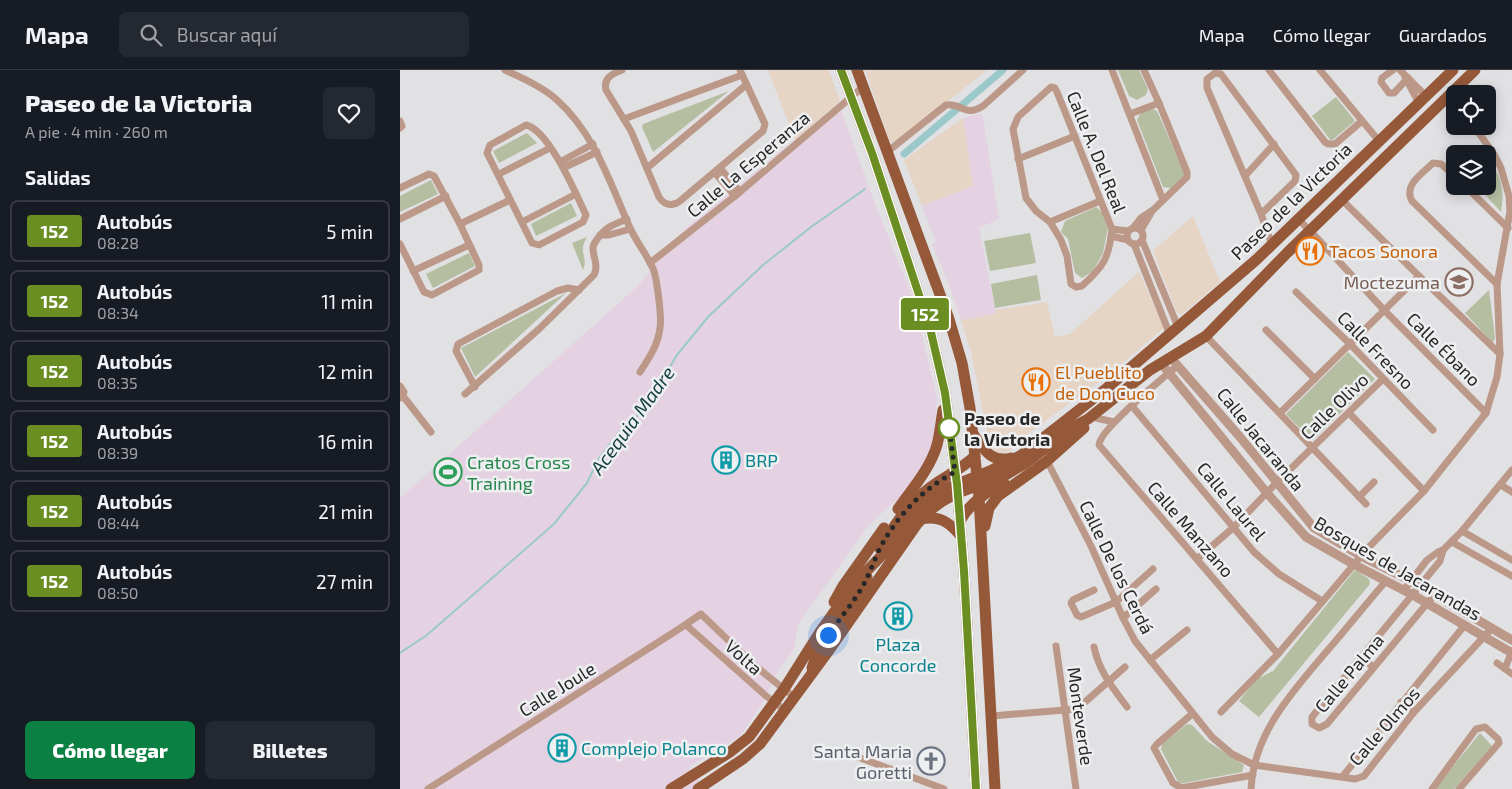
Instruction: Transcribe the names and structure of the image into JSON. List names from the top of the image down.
{
  "streets": {
    "main road": ["Paseo de la Victoria"],
    "street": [
      "Calle A. Del Real",
      "Calle La Esperanza",
      "Calle Ébano",
      "Calle Fresno",
      "Calle Olivo",
      "Calle Jacaranda",
      "Calle Laurel",
      "Calle Manzano",
      "Calle De los Cerdá",
      "Bosques de Jacarandas",
      "Volta",
      "Calle Palma",
      "Calle Joule",
      "Monteverde",
      "Calle Olmos"
    ]
  },
  "crossings": [
    ["Paseo de la Victoria", "Calle Ébano"],
    ["Paseo de la Victoria", "Calle Jacaranda"],
    ["Paseo de la Victoria", "Calle Manzano"],
    ["Paseo de la Victoria", "Bosques de Jacarandas"],
    ["Calle Fresno", "Calle Olivo"],
    ["Calle Olivo", "Calle Jacaranda"],
    ["Calle Olivo", "Calle Laurel"],
    ["Calle Olivo", "Calle Manzano"],
    ["Calle Olivo", "Bosques de Jacarandas"],
    ["Calle Jacaranda", "Calle Manzano"],
    ["Calle Jacaranda", "Calle Palma"],
    ["Calle Jacaranda", "Calle Olmos"],
    ["Calle Laurel", "Calle Manzano"],
    ["Calle Manzano", "Bosques de Jacarandas"],
    ["Calle De los Cerdá", "Calle Olmos"],
    ["Bosques de Jacarandas", "Calle Palma"],
    ["Bosques de Jacarandas", "Calle Olmos"],
    ["Volta", "Calle Joule"]
  ],
  "water": ["Acequia Madre"],
  "places": {
    "restaurant": ["Tacos Sonora", "El Pueblito de Don Cuco"],
    "school or university": ["Moctezuma"],
    "other": ["Paseo de la Victoria"],
    "building": ["BRP", "Plaza Concorde", "Complejo Polanco"],
    "sports": ["Cratos Cross Training"],
    "church": ["Santa Maria Goretti"]
  },
  "lines": ["bus line 152"],
  "page": {
    "header": "Mapa",
    "search": "Buscar aquí",
    "nav": ["Mapa", "Cómo llegar", "Guardados"],
    "heading": [
      ["Paseo de la Victoria", "A pie · 4 min · 260 m"],
      "Salidas"
    ],
    "on_map": "152",
    "list": [
      {
        "mark": "152",
        "name": "Autobús",
        "note": "08:28",
        "value": "5 min"
      },
      {
        "mark": "152",
        "name": "Autobús",
        "note": "08:34",
        "value": "11 min"
      },
      {
        "mark": "152",
        "name": "Autobús",
        "note": "08:35",
        "value": "12 min"
      },
      {
        "mark": "152",
        "name": "Autobús",
        "note": "08:39",
        "value": "16 min"
      },
      {
        "mark": "152",
        "name": "Autobús",
        "note": "08:44",
        "value": "21 min"
      },
      {
        "mark": "152",
        "name": "Autobús",
        "note": "08:50",
        "value": "27 min"
      }
    ],
    "buttons": ["Cómo llegar", "Billetes"]
  }
}
